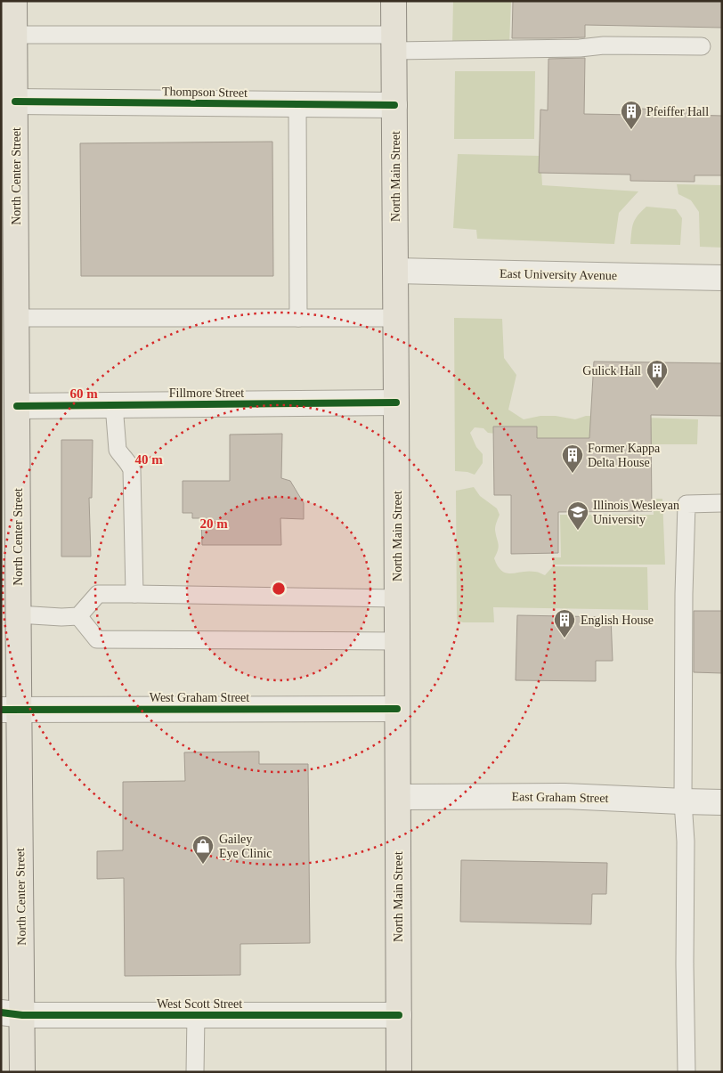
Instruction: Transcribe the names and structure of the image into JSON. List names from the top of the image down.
{
  "streets": {
    "main road": ["North Center Street", "North Main Street"],
    "street": [
      "Thompson Street",
      "East University Avenue",
      "Fillmore Street",
      "West Graham Street",
      "East Graham Street",
      "West Scott Street"
    ]
  },
  "crossings": [
    ["Thompson Street", "North Center Street"],
    ["Thompson Street", "North Main Street"],
    ["North Center Street", "Fillmore Street"],
    ["North Center Street", "West Graham Street"],
    ["North Center Street", "West Scott Street"],
    ["North Main Street", "East University Avenue"],
    ["North Main Street", "Fillmore Street"],
    ["North Main Street", "West Graham Street"],
    ["North Main Street", "East Graham Street"],
    ["North Main Street", "West Scott Street"]
  ],
  "places": {
    "building": [
      "Pfeiffer Hall",
      "Gulick Hall",
      "Former Kappa Delta House",
      "English House"
    ],
    "school or university": ["Illinois Wesleyan University"],
    "shop": ["Gailey Eye Clinic"]
  },
  "rings": ["60 m", "40 m", "20 m"]
}
